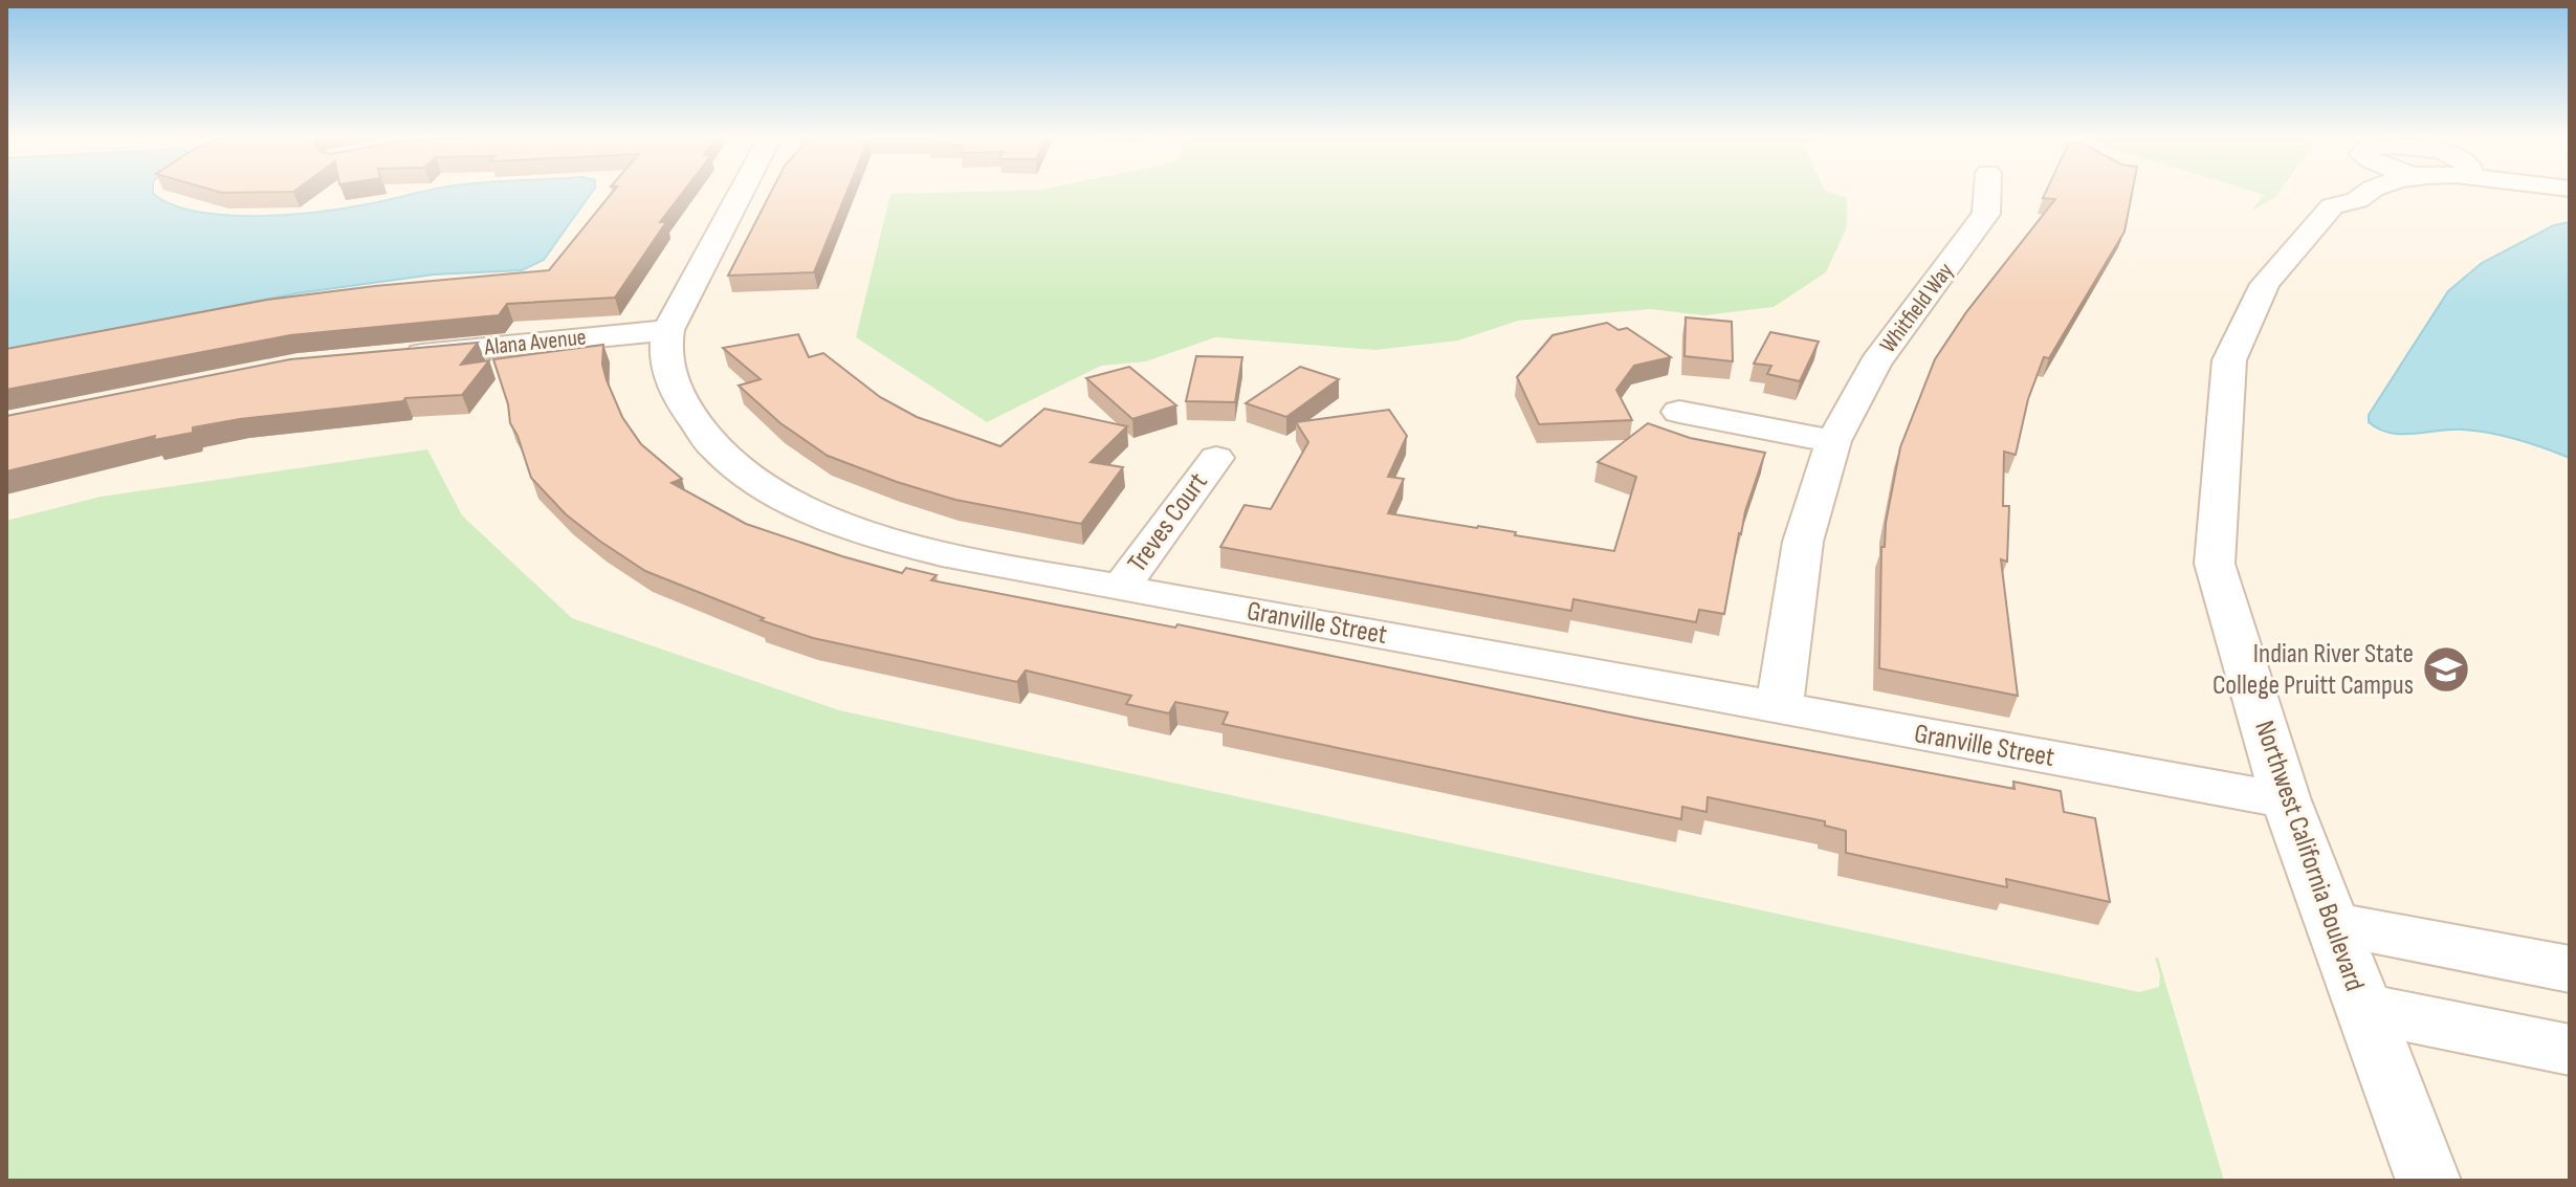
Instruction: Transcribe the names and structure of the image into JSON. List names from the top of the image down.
{
  "streets": {
    "street": [
      "Whitfield Way",
      "Alana Avenue",
      "Treves Court",
      "Granville Street",
      "Northwest California Boulevard"
    ]
  },
  "crossings": [
    ["Whitfield Way", "Granville Street"],
    ["Alana Avenue", "Granville Street"],
    ["Treves Court", "Granville Street"],
    ["Granville Street", "Northwest California Boulevard"]
  ],
  "places": {
    "school or university": ["Indian River State College Pruitt Campus"]
  }
}
